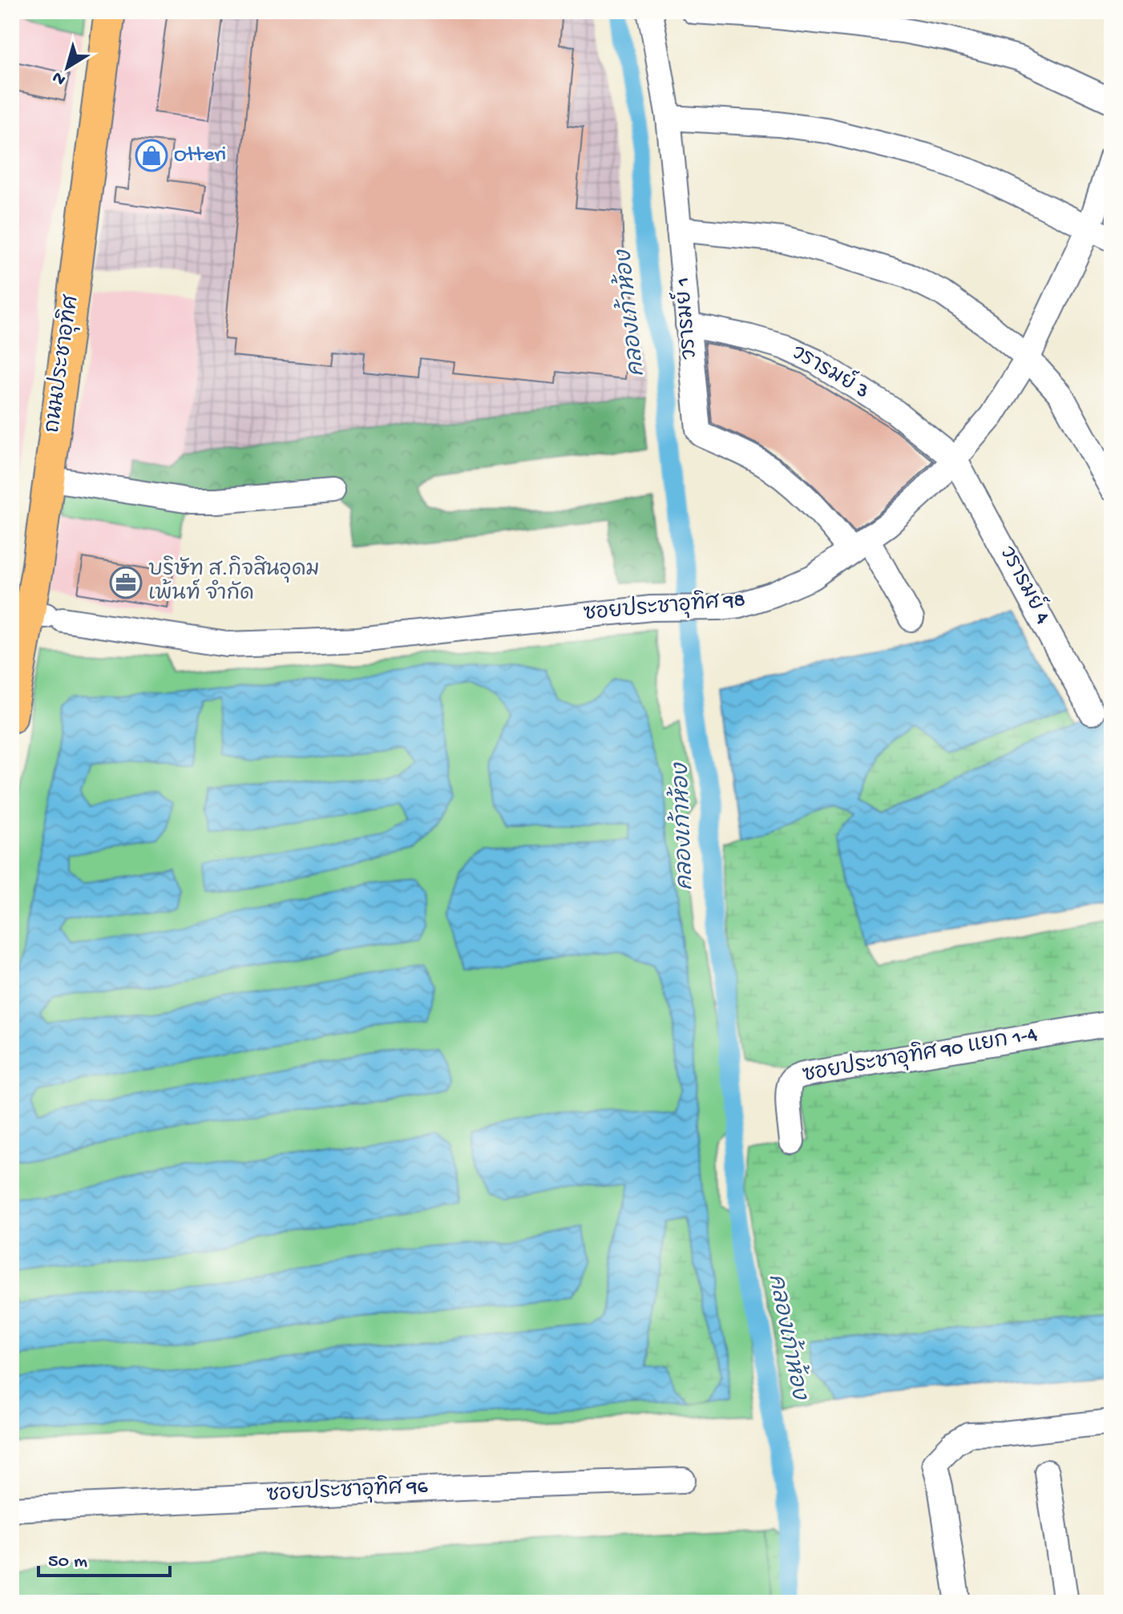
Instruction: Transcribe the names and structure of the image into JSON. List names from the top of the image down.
{
  "streets": {
    "main road": ["ถนนประชาอุทิศ"],
    "street": [
      "วรารมย์ 1",
      "วรารมย์ 3",
      "วรารมย์ 4",
      "ซอยประชาอุทิศ 98",
      "ซอยประชาอุทิศ 90 แยก 1-4",
      "ซอยประชาอุทิศ 96"
    ]
  },
  "crossings": [
    ["วรารมย์ 1", "วรารมย์ 3"],
    ["วรารมย์ 1", "ซอยประชาอุทิศ 98"],
    ["ถนนประชาอุทิศ", "ซอยประชาอุทิศ 98"],
    ["วรารมย์ 3", "วรารมย์ 4"],
    ["วรารมย์ 3", "ซอยประชาอุทิศ 98"],
    ["วรารมย์ 4", "ซอยประชาอุทิศ 98"]
  ],
  "water": ["คลองเก้าห้อง"],
  "places": {
    "shop": ["Otteri"],
    "office": ["บริษัท ส.กิจสินอุดม เพ้นท์ จำกัด"]
  },
  "scale_bar": "50 m",
  "north": "bottom left"
}
